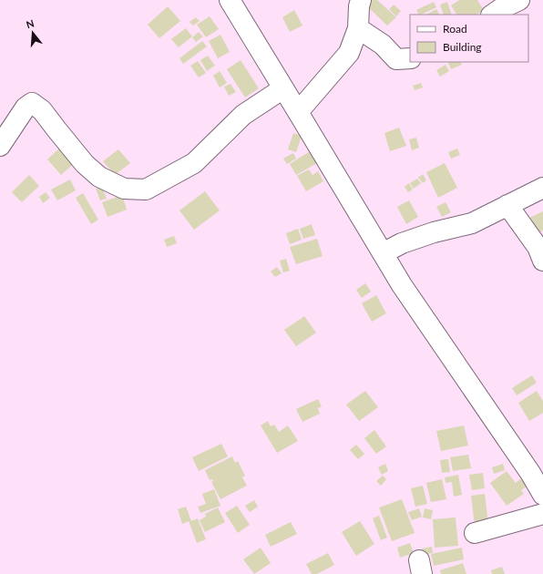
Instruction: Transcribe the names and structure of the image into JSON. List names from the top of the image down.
{
  "legend": ["Road", "Building"],
  "north": "top"
}
